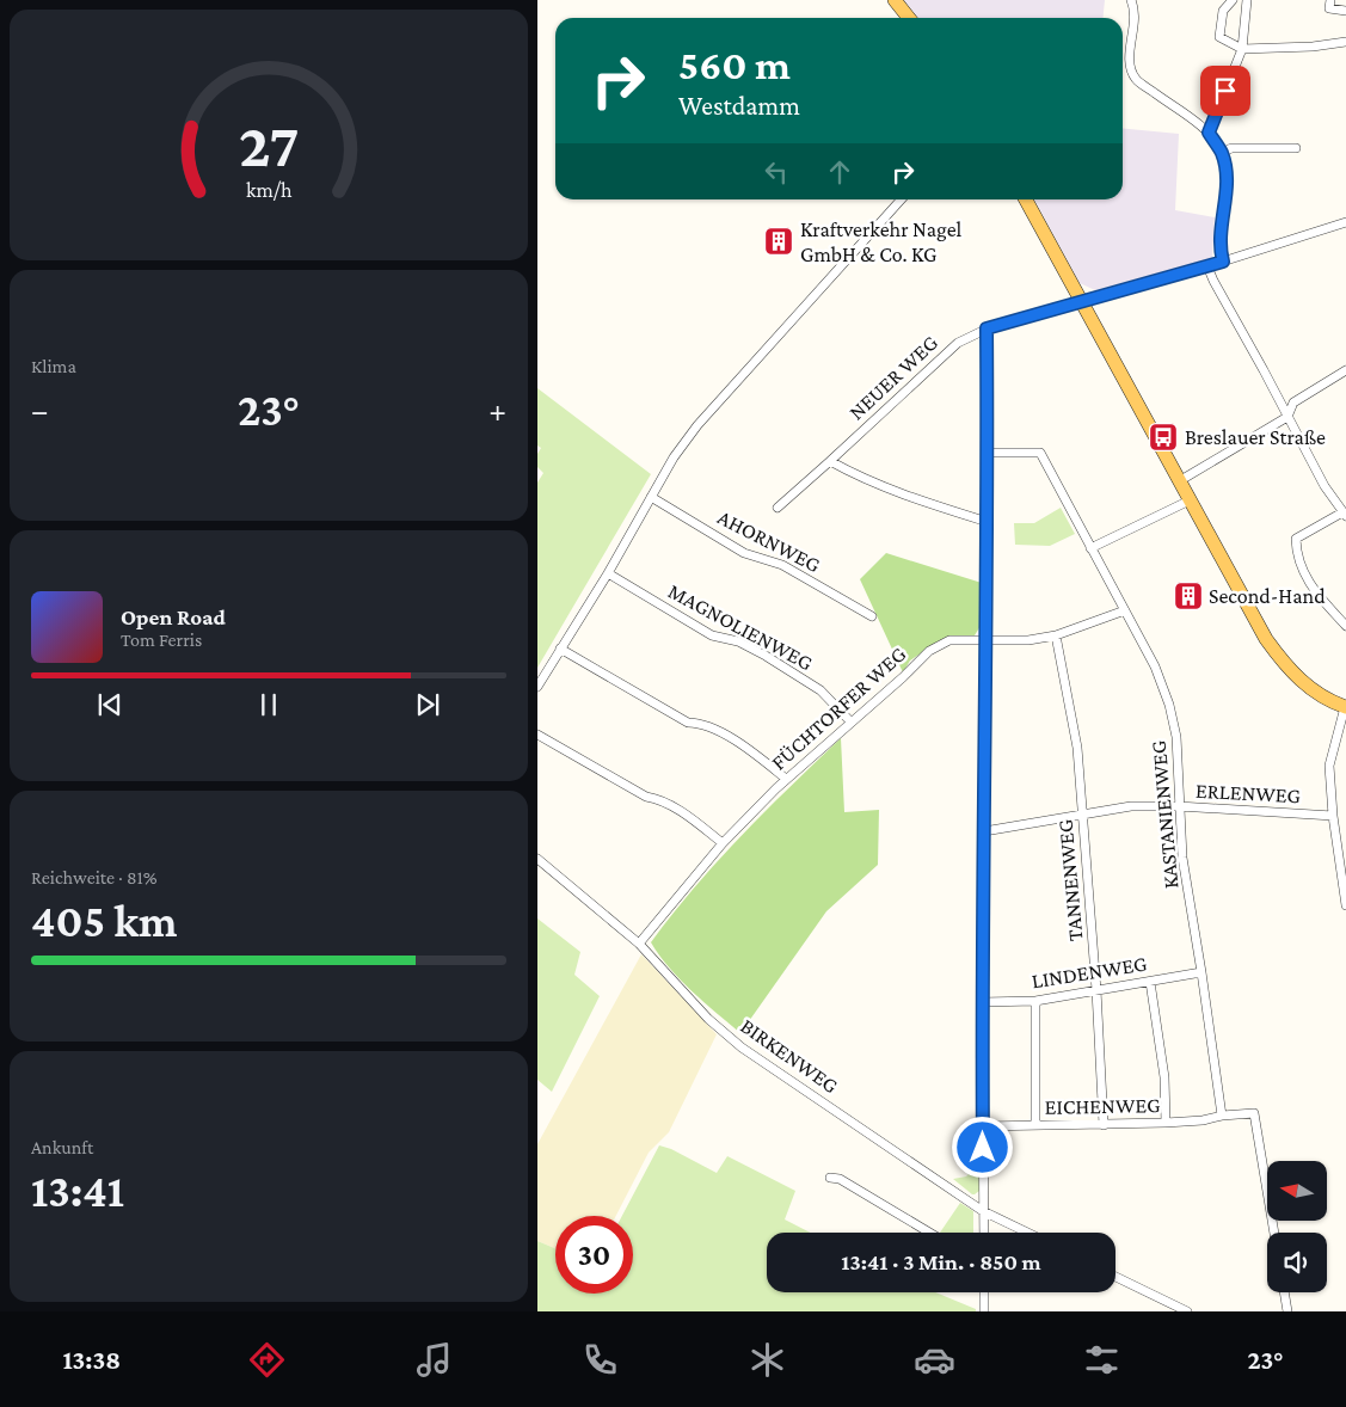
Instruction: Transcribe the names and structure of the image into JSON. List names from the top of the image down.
{
  "streets": {
    "street": [
      "NEUER WEG",
      "AHORNWEG",
      "MAGNOLIENWEG",
      "FÜCHTORFER WEG",
      "ERLENWEG",
      "KASTANIENWEG",
      "TANNENWEG",
      "LINDENWEG",
      "BIRKENWEG",
      "EICHENWEG"
    ]
  },
  "crossings": [
    ["MAGNOLIENWEG", "FÜCHTORFER WEG"],
    ["FÜCHTORFER WEG", "KASTANIENWEG"],
    ["FÜCHTORFER WEG", "TANNENWEG"],
    ["FÜCHTORFER WEG", "BIRKENWEG"],
    ["ERLENWEG", "KASTANIENWEG"],
    ["ERLENWEG", "TANNENWEG"],
    ["KASTANIENWEG", "LINDENWEG"],
    ["KASTANIENWEG", "EICHENWEG"],
    ["TANNENWEG", "LINDENWEG"],
    ["TANNENWEG", "EICHENWEG"]
  ],
  "places": {
    "building": ["Kraftverkehr Nagel GmbH & Co. KG", "Second-Hand"],
    "bus stop": ["Breslauer Straße"]
  },
  "north": "left",
  "page": {
    "turn": ["560 m", "Westdamm"],
    "tile": [
      "Klima",
      ["Reichweite · 81%", "405 km"],
      ["Ankunft", "13:41"]
    ],
    "heat": ["−", "23°", "+"],
    "song": ["Open Road", "Tom Ferris"],
    "limit": "30",
    "trip": "13:41 · 3 Min. · 850 m",
    "tabs": ["13:38", "23°"],
    "gauge": ["27", "km/h"]
  }
}
